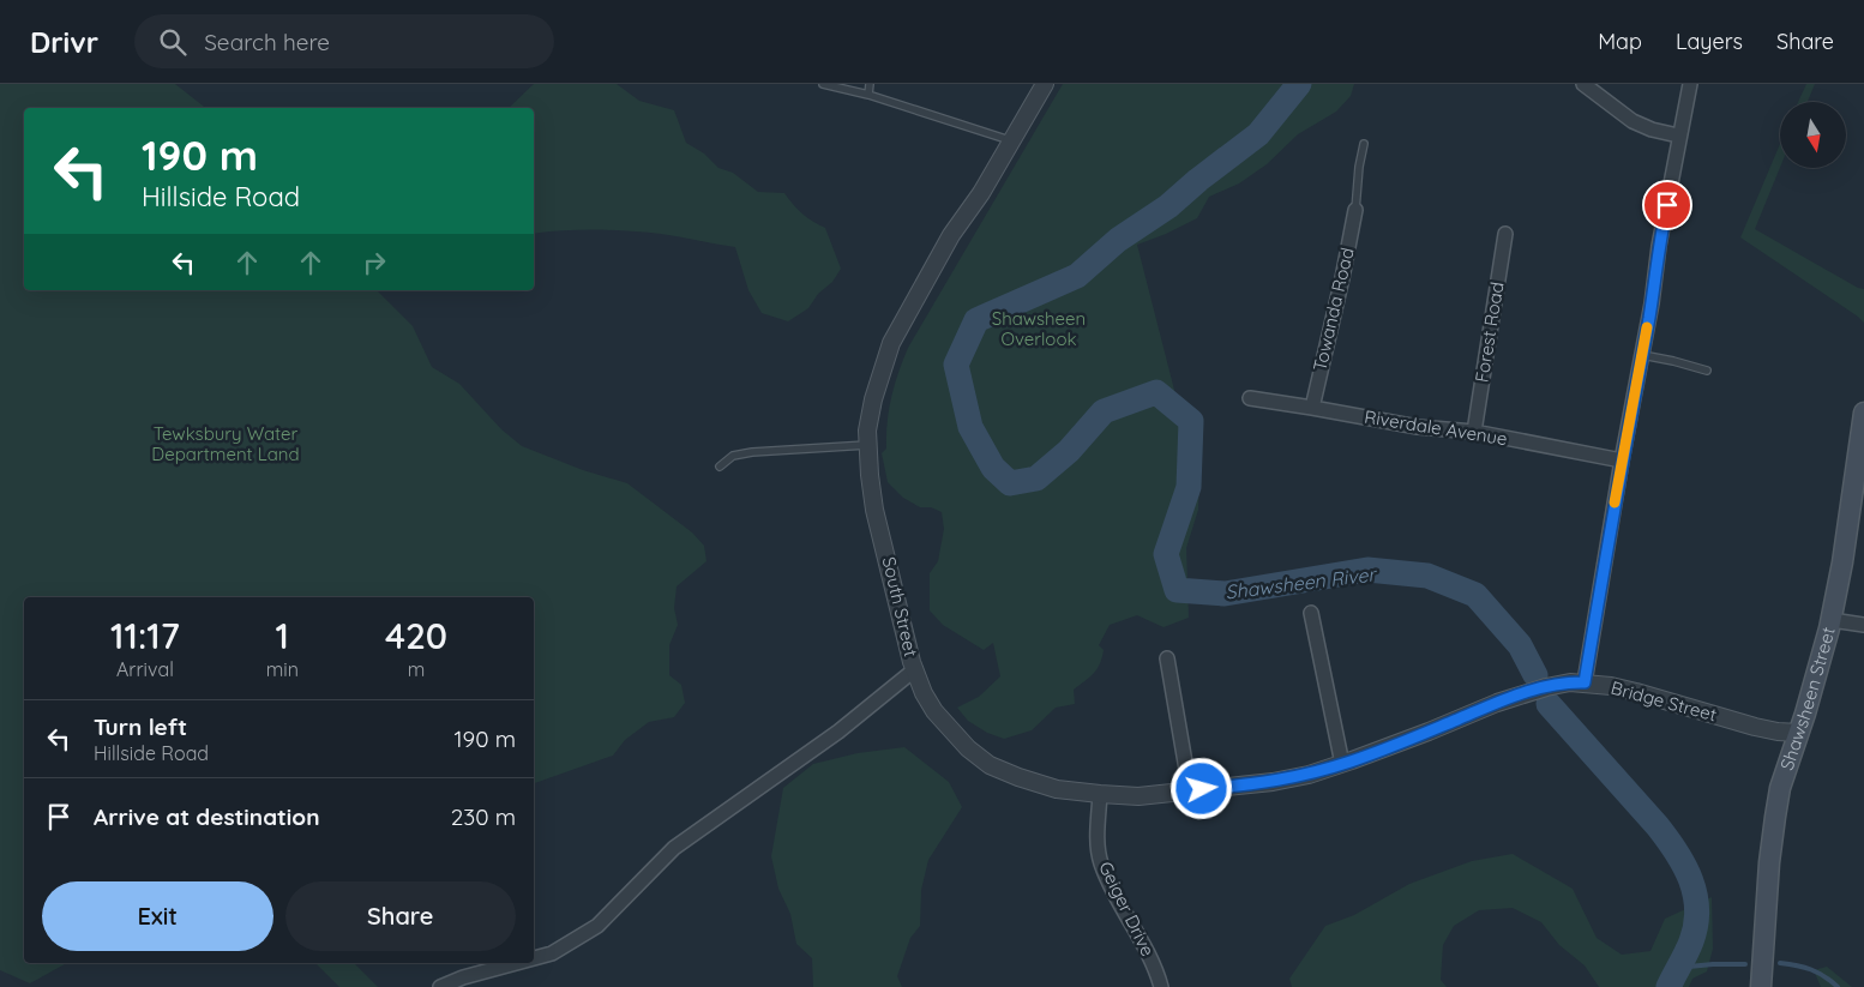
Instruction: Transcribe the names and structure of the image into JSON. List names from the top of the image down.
{
  "streets": {
    "main road": ["Shawsheen Street"],
    "street": [
      "Towanda Road",
      "Forest Road",
      "Riverdale Avenue",
      "South Street",
      "Bridge Street",
      "Geiger Drive"
    ]
  },
  "crossings": [
    ["Towanda Road", "Riverdale Avenue"],
    ["Forest Road", "Riverdale Avenue"],
    ["South Street", "Bridge Street"],
    ["Shawsheen Street", "Bridge Street"],
    ["Bridge Street", "Geiger Drive"]
  ],
  "water": ["Shawsheen River"],
  "parks": ["Shawsheen Overlook", "Tewksbury Water Department Land"],
  "north": "bottom",
  "page": {
    "header": "Drivr",
    "search": "Search here",
    "nav": ["Map", "Layers", "Share"],
    "turn": ["190 m", "Hillside Road"],
    "eta": [
      "11:17",
      "Arrival",
      "1",
      "min",
      "420",
      "m"
    ],
    "list": [
      {
        "name": "Turn left",
        "note": "Hillside Road",
        "value": "190 m"
      },
      {
        "name": "Arrive at destination",
        "value": "230 m"
      }
    ],
    "buttons": ["Exit", "Share"]
  }
}
